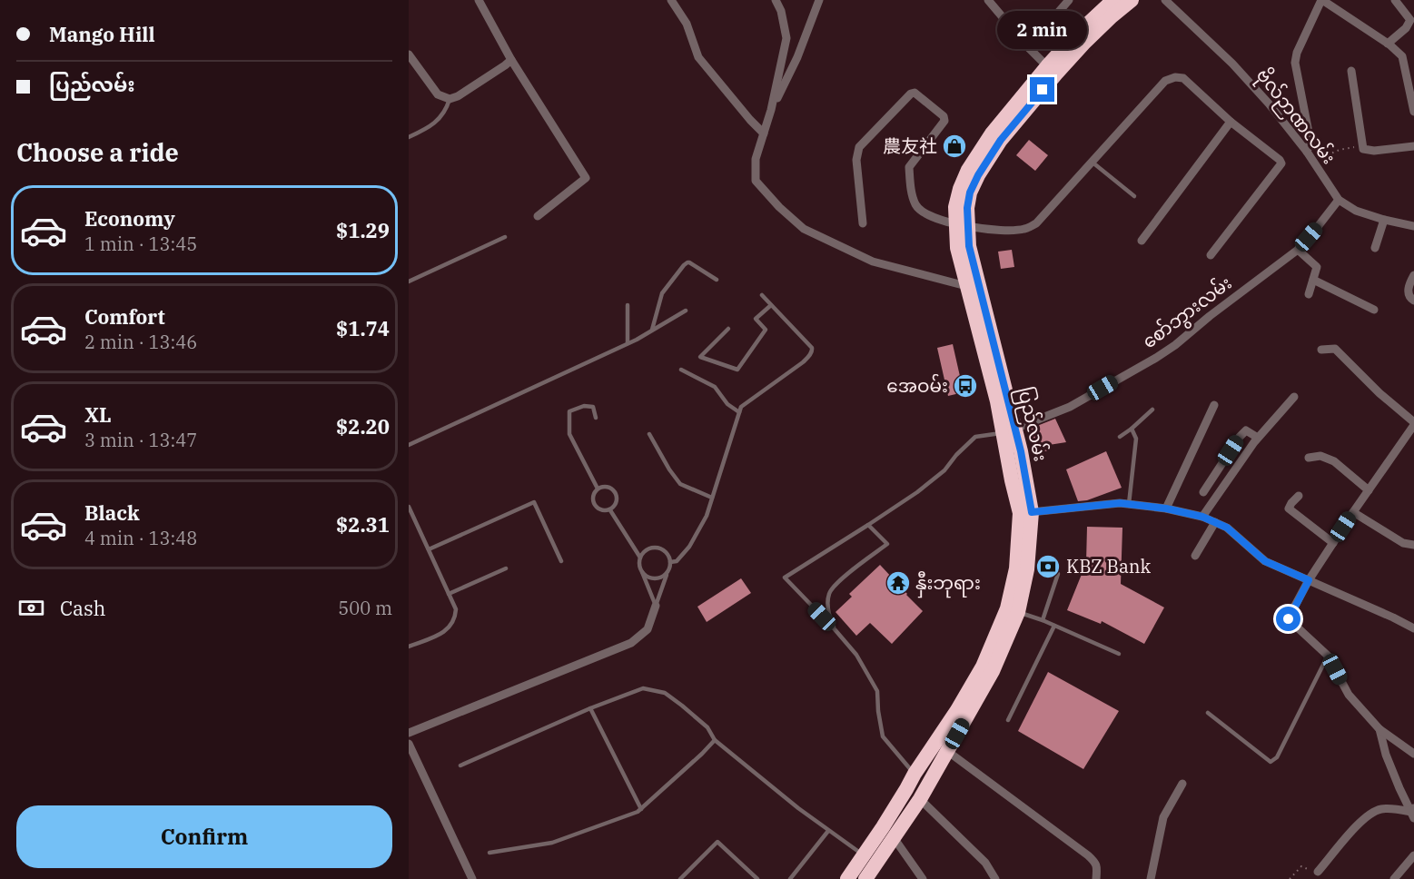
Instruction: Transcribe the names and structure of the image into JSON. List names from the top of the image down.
{
  "streets": {
    "highway": ["ပြည်လမ်း"],
    "street": ["ဗိုလ်ဉာဏလမ်း", "စော်ဘွားလမ်း"]
  },
  "crossings": [
    ["ဗိုလ်ဉာဏလမ်း", "စော်ဘွားလမ်း"],
    ["စော်ဘွားလမ်း", "ပြည်လမ်း"]
  ],
  "places": {
    "shop": ["農友社"],
    "bus stop": ["အေဝမ်း"],
    "bank": ["KBZ Bank"],
    "temple": ["နှီးဘုရား"]
  },
  "page": {
    "banner": ["Mango Hill", "ပြည်လမ်း"],
    "bubble": "2 min",
    "heading": "Choose a ride",
    "list": [
      {
        "name": "Economy",
        "note": "1 min · 13:45",
        "value": "$1.29"
      },
      {
        "name": "Comfort",
        "note": "2 min · 13:46",
        "value": "$1.74"
      },
      {
        "name": "XL",
        "note": "3 min · 13:47",
        "value": "$2.20"
      },
      {
        "name": "Black",
        "note": "4 min · 13:48",
        "value": "$2.31"
      }
    ],
    "pay": ["Cash", "500 m"],
    "buttons": "Confirm"
  }
}
